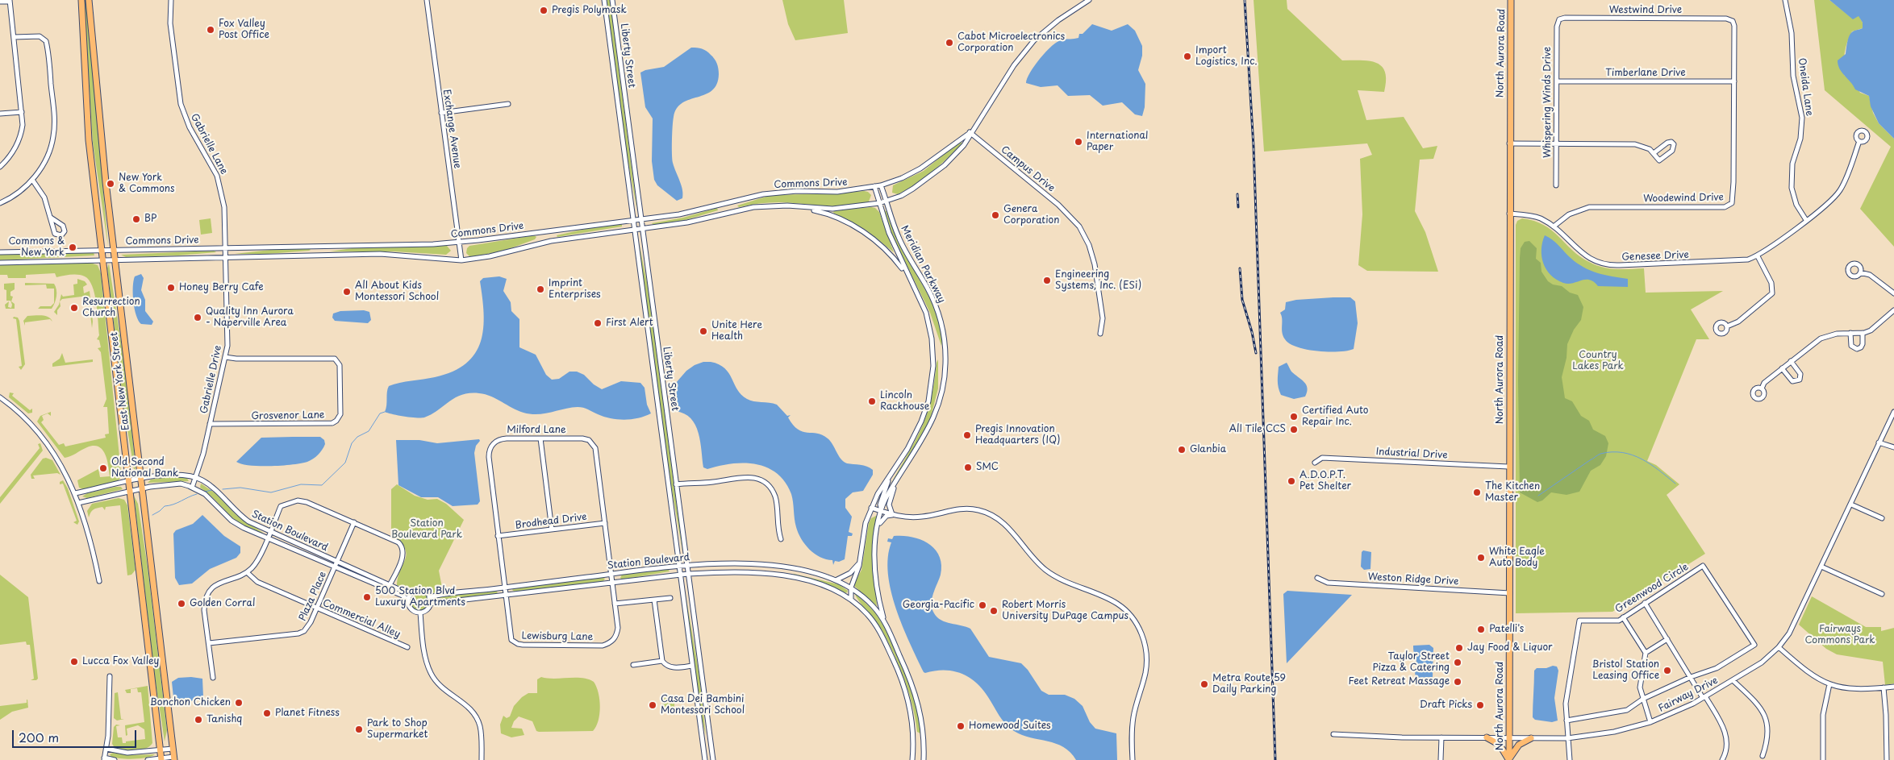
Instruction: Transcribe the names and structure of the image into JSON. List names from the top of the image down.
{
  "streets": {
    "main road": ["North Aurora Road", "East New York Street"],
    "street": [
      "Westwind Drive",
      "Liberty Street",
      "Timberlane Drive",
      "Oneida Lane",
      "Whispering Winds Drive",
      "Exchange Avenue",
      "Gabrielle Lane",
      "Campus Drive",
      "Commons Drive",
      "Woodewind Drive",
      "Genesee Drive",
      "Meridian Parkway",
      "Gabrielle Drive",
      "Grosvenor Lane",
      "Milford Lane",
      "Industrial Drive",
      "Brodhead Drive",
      "Station Boulevard",
      "Weston Ridge Drive",
      "Greenwood Circle",
      "Plaza Place",
      "Commercial Alley",
      "Lewisburg Lane",
      "Fairway Drive"
    ]
  },
  "crossings": [
    ["Westwind Drive", "Whispering Winds Drive"],
    ["Westwind Drive", "Woodewind Drive"],
    ["North Aurora Road", "Genesee Drive"],
    ["North Aurora Road", "Industrial Drive"],
    ["North Aurora Road", "Weston Ridge Drive"],
    ["North Aurora Road", "Fairway Drive"],
    ["Liberty Street", "Commons Drive"],
    ["Liberty Street", "Station Boulevard"],
    ["Timberlane Drive", "Whispering Winds Drive"],
    ["Timberlane Drive", "Woodewind Drive"],
    ["Oneida Lane", "Genesee Drive"],
    ["Exchange Avenue", "Commons Drive"],
    ["Gabrielle Lane", "Commons Drive"],
    ["Gabrielle Lane", "Gabrielle Drive"],
    ["Campus Drive", "Commons Drive"],
    ["Commons Drive", "Meridian Parkway"],
    ["Commons Drive", "Gabrielle Drive"],
    ["Commons Drive", "East New York Street"],
    ["Woodewind Drive", "Genesee Drive"],
    ["Meridian Parkway", "Station Boulevard"],
    ["Gabrielle Drive", "Grosvenor Lane"],
    ["Gabrielle Drive", "Station Boulevard"],
    ["East New York Street", "Station Boulevard"],
    ["Milford Lane", "Brodhead Drive"],
    ["Milford Lane", "Station Boulevard"],
    ["Milford Lane", "Lewisburg Lane"],
    ["Station Boulevard", "Plaza Place"],
    ["Station Boulevard", "Lewisburg Lane"],
    ["Greenwood Circle", "Fairway Drive"],
    ["Plaza Place", "Commercial Alley"]
  ],
  "parks": ["Country Lakes Park", "Station Boulevard Park", "Fairways Commons Park"],
  "places": [
    "Pregis Polymask",
    "Fox Valley Post Office",
    "Cabot Microelectronics Corporation",
    "Import Logistics, Inc.",
    "International Paper",
    "New York & Commons",
    "Genera Corporation",
    "BP",
    "Commons & New York",
    "Engineering Systems, Inc. (ESi)",
    "Honey Berry Cafe",
    "Imprint Enterprises",
    "All About Kids Montessori School",
    "Resurrection Church",
    "Quality Inn Aurora - Naperville Area",
    "First Alert",
    "Unite Here Health",
    "Lincoln Rackhouse",
    "Certified Auto Repair Inc.",
    "All Tile CCS",
    "Pregis Innovation Headquarters (IQ)",
    "Glanbia",
    "SMC",
    "Old Second National Bank",
    "A.D.O.P.T. Pet Shelter",
    "The Kitchen Master",
    "White Eagle Auto Body",
    "500 Station Blvd Luxury Apartments",
    "Golden Corral",
    "Georgia-Pacific",
    "Robert Morris University DuPage Campus",
    "Patelli's",
    "Jay Food & Liquor",
    "Lucca Fox Valley",
    "Taylor Street Pizza & Catering",
    "Bristol Station Leasing Office",
    "Feet Retreat Massage",
    "Metra Route 59 Daily Parking",
    "Bonchon Chicken",
    "Casa Dei Bambini Montessori School",
    "Draft Picks",
    "Planet Fitness",
    "Tanishq",
    "Homewood Suites",
    "Park to Shop Supermarket"
  ],
  "scale_bar": "200 m"
}
